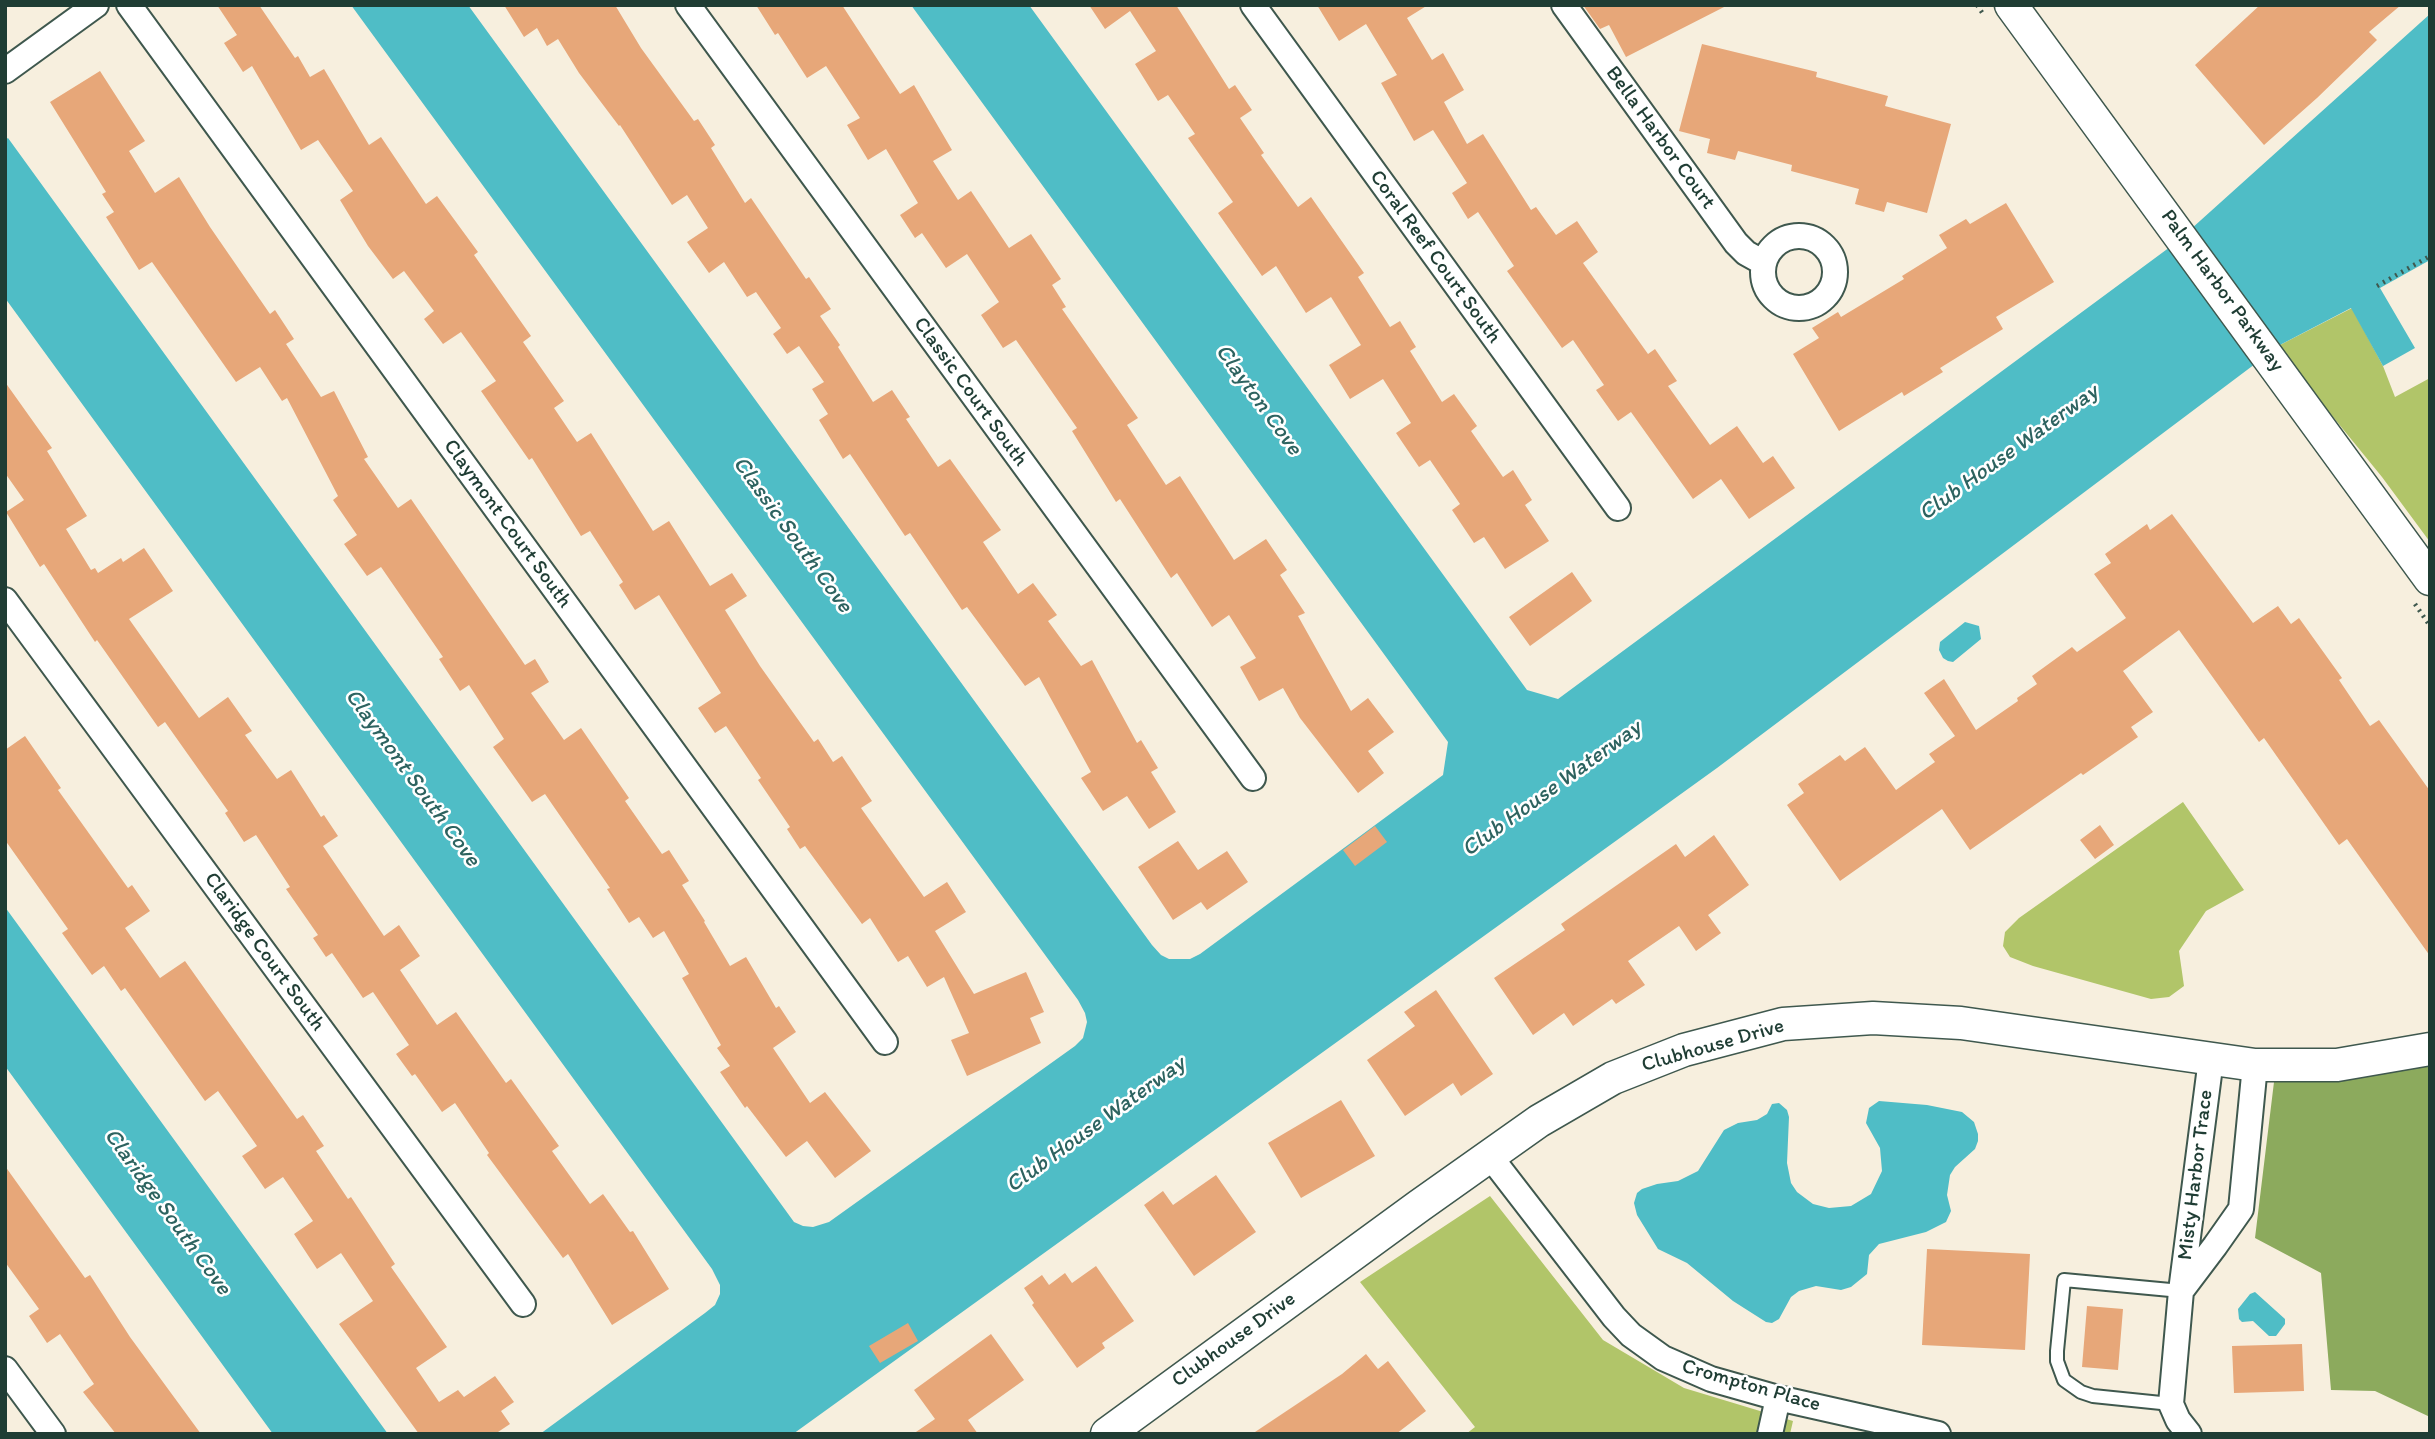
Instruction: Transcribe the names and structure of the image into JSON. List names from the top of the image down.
{
  "streets": {
    "street": [
      "Bella Harbor Court",
      "Coral Reef Court South",
      "Palm Harbor Parkway",
      "Classic Court South",
      "Claymont Court South",
      "Claridge Court South",
      "Clubhouse Drive",
      "Misty Harbor Trace",
      "Crompton Place"
    ]
  },
  "crossings": [
    ["Clubhouse Drive", "Misty Harbor Trace"],
    ["Clubhouse Drive", "Crompton Place"]
  ],
  "water": [
    "Clayton Cove",
    "Club House Waterway",
    "Classic South Cove",
    "Claymont South Cove",
    "Claridge South Cove"
  ]
}
